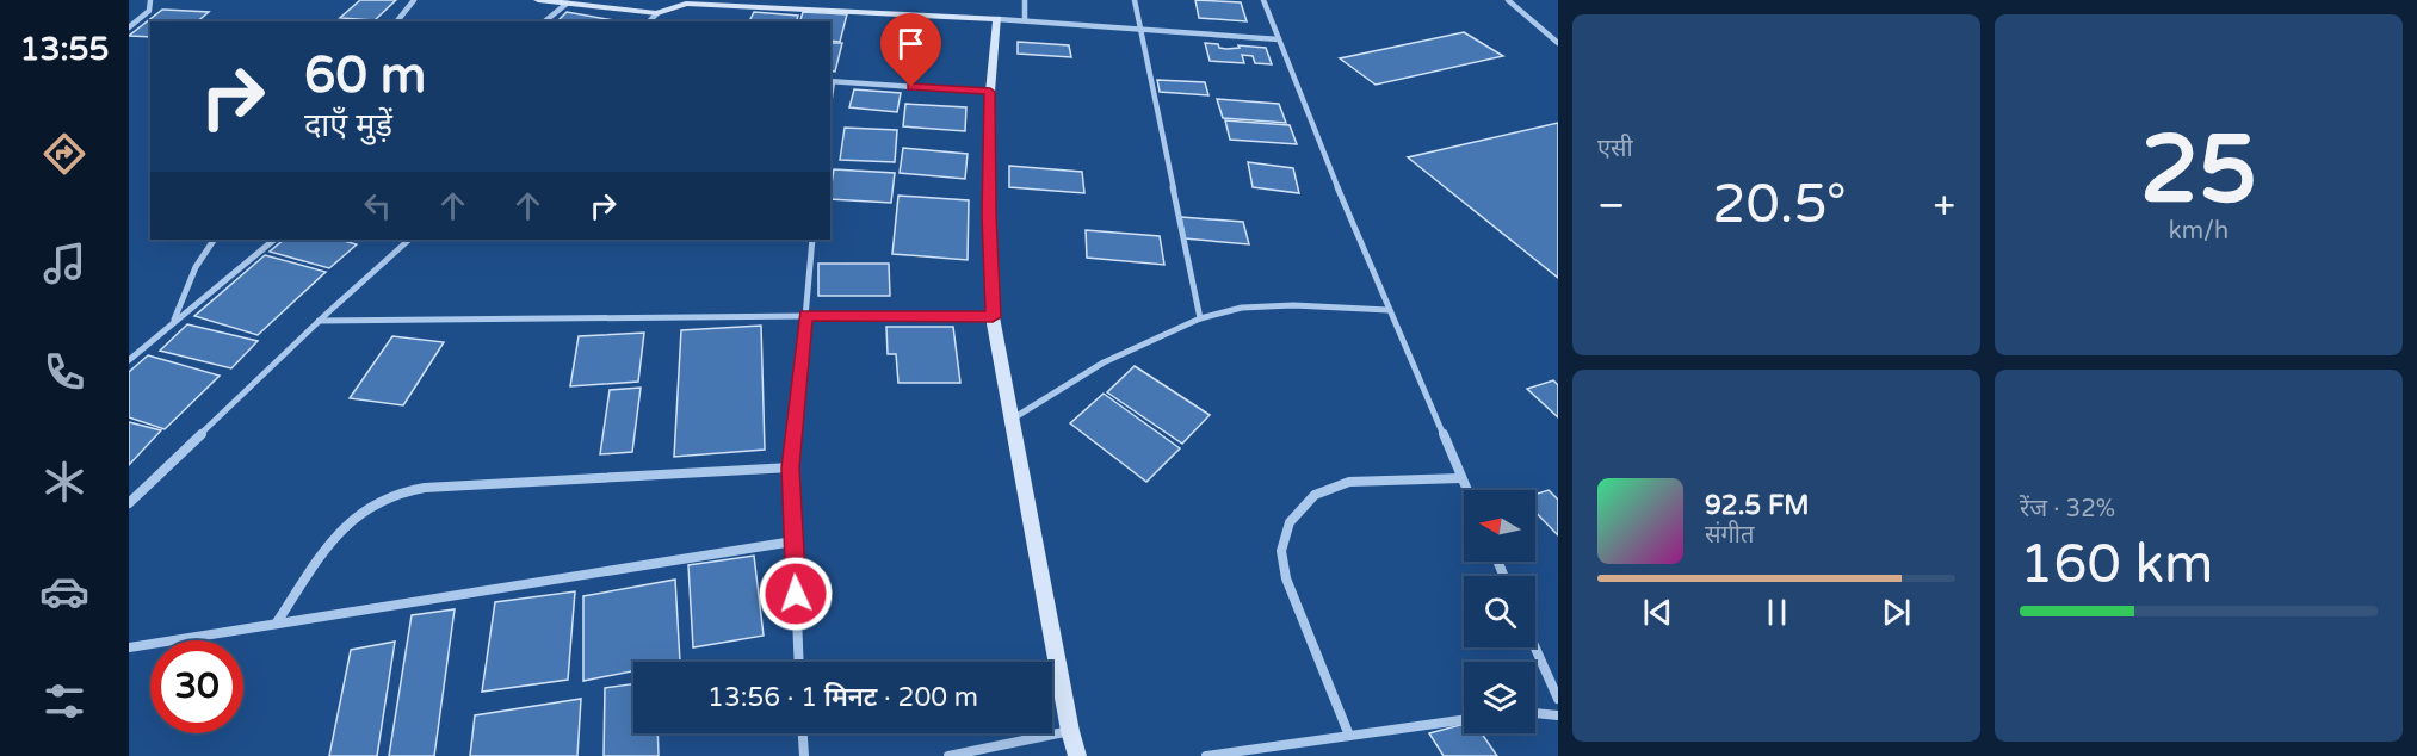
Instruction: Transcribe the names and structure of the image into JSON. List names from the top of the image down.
{
  "north": "left",
  "page": {
    "tabs": "13:55",
    "tile": [
      "एसी",
      ["25", "km/h"],
      ["रेंज · 32%", "160 km"]
    ],
    "turn": ["60 m", "दाएँ मुड़ें"],
    "heat": ["−", "20.5°", "+"],
    "song": ["92.5 FM", "संगीत"],
    "limit": "30",
    "trip": "13:56 · 1 मिनट · 200 m"
  }
}
